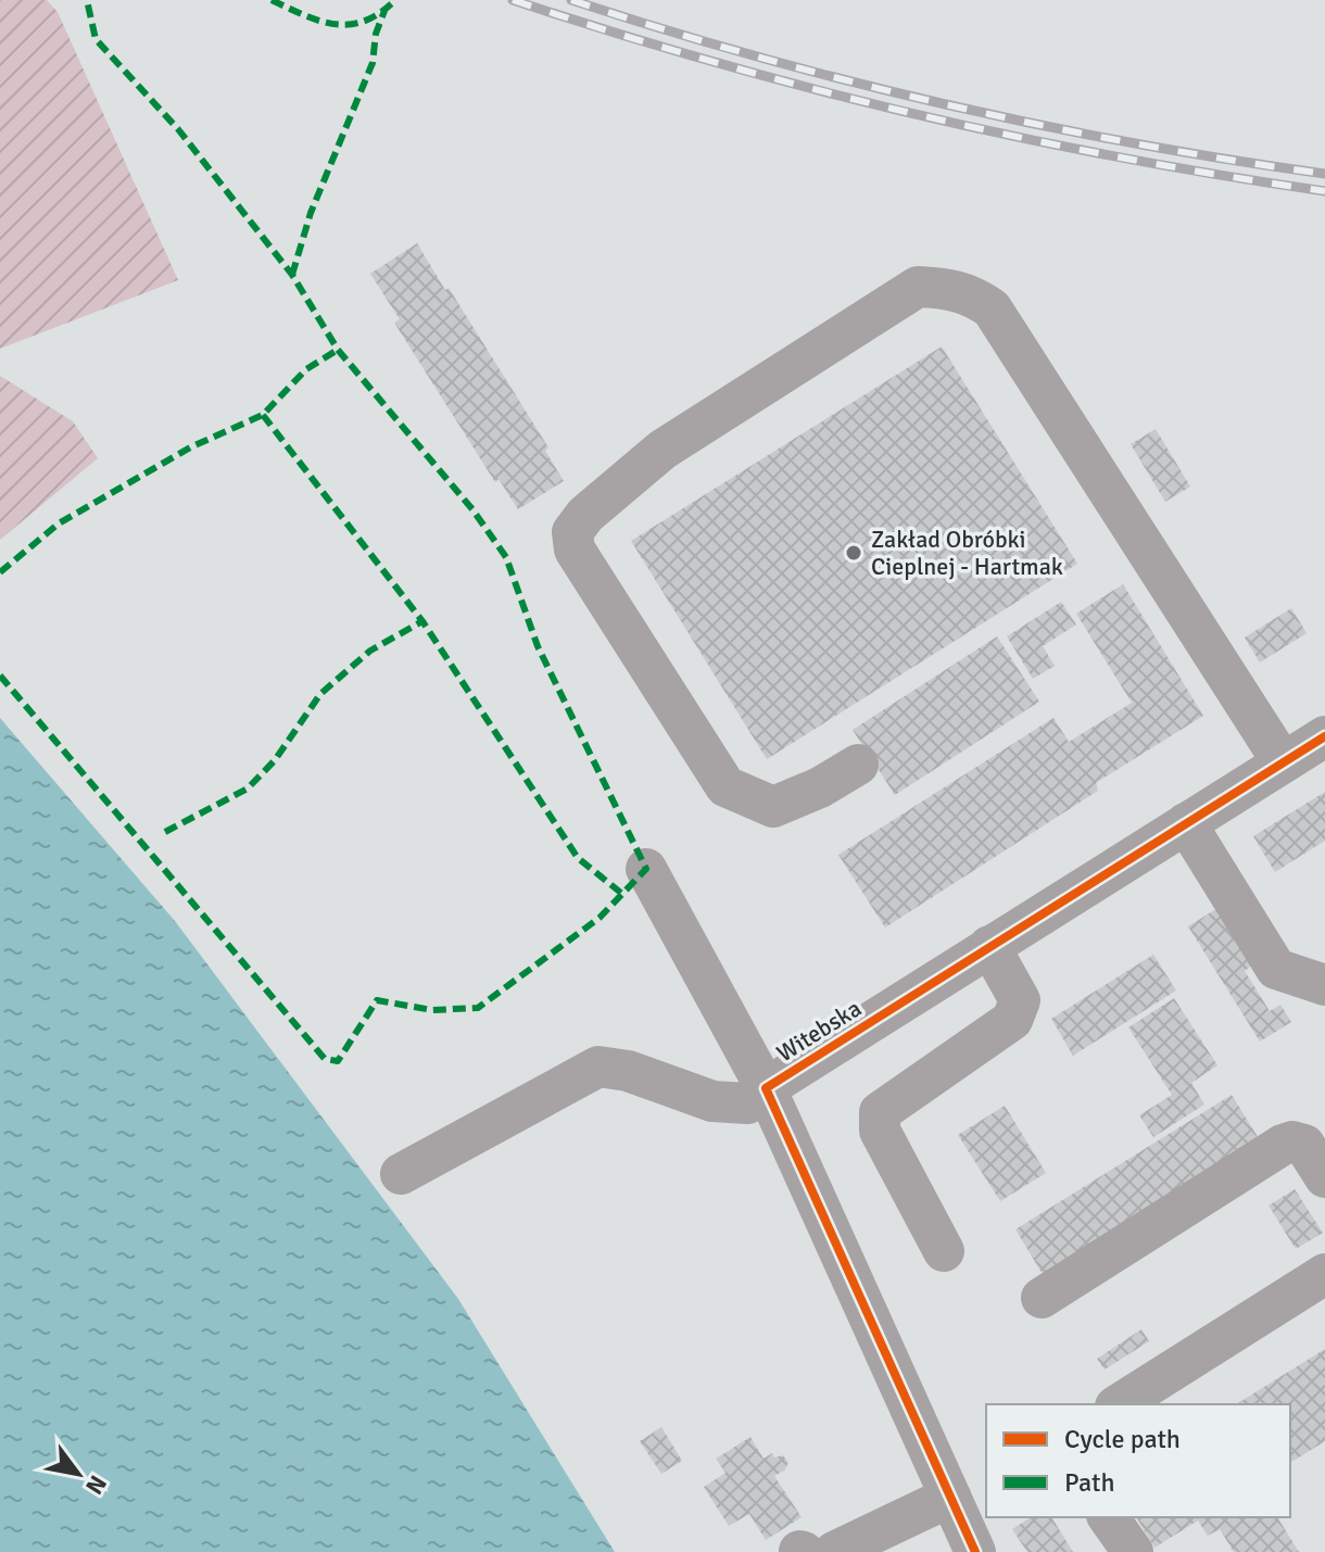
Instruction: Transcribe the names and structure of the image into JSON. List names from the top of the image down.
{
  "streets": {
    "street": ["Witebska"]
  },
  "places": ["Zakład Obróbki Cieplnej - Hartmak"],
  "legend": ["Cycle path", "Path"],
  "north": "bottom right"
}
